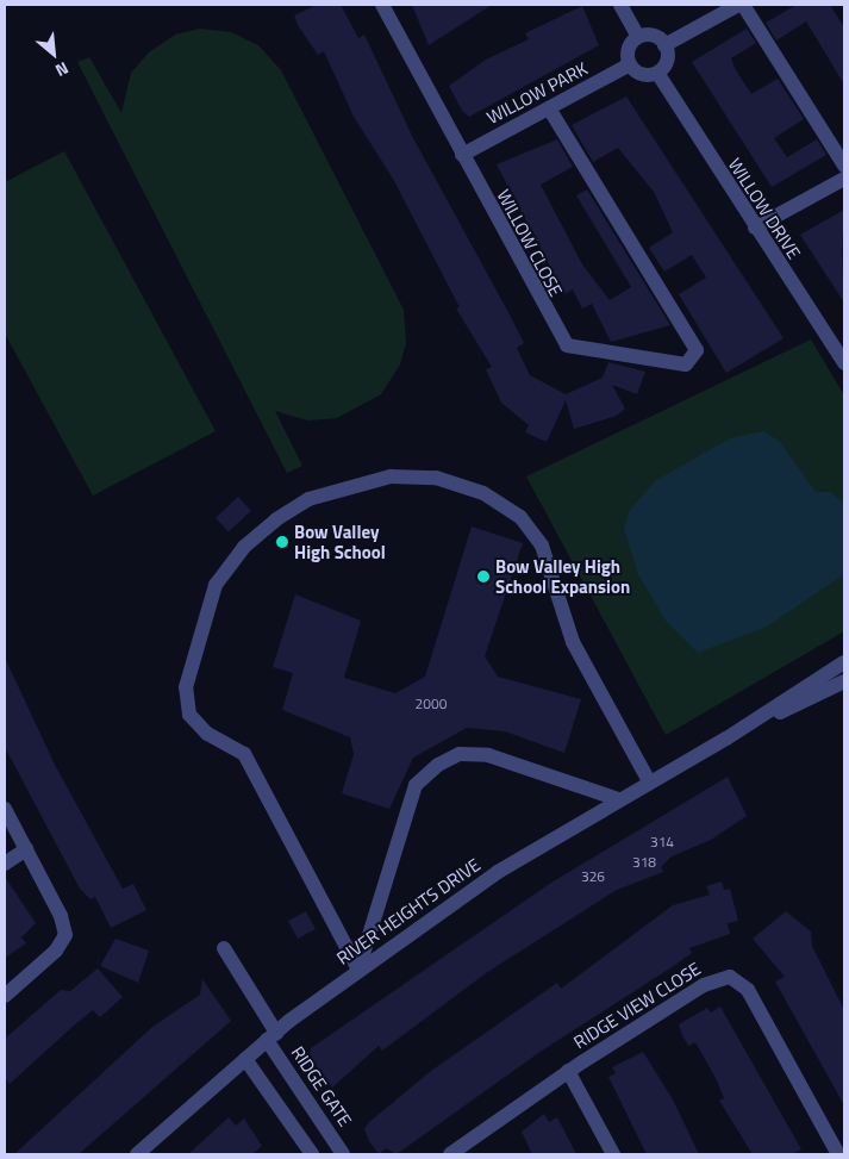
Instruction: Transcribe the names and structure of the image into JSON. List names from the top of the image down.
{
  "streets": {
    "street": [
      "WILLOW PARK",
      "WILLOW DRIVE",
      "WILLOW CLOSE",
      "RIVER HEIGHTS DRIVE",
      "RIDGE VIEW CLOSE",
      "RIDGE GATE"
    ]
  },
  "crossings": [
    ["WILLOW PARK", "WILLOW DRIVE"],
    ["WILLOW PARK", "WILLOW CLOSE"],
    ["RIVER HEIGHTS DRIVE", "RIDGE GATE"]
  ],
  "places": ["Bow Valley High School", "Bow Valley High School Expansion"],
  "house_numbers": [
    "2000",
    "314",
    "318",
    "326"
  ],
  "north": "bottom right"
}
